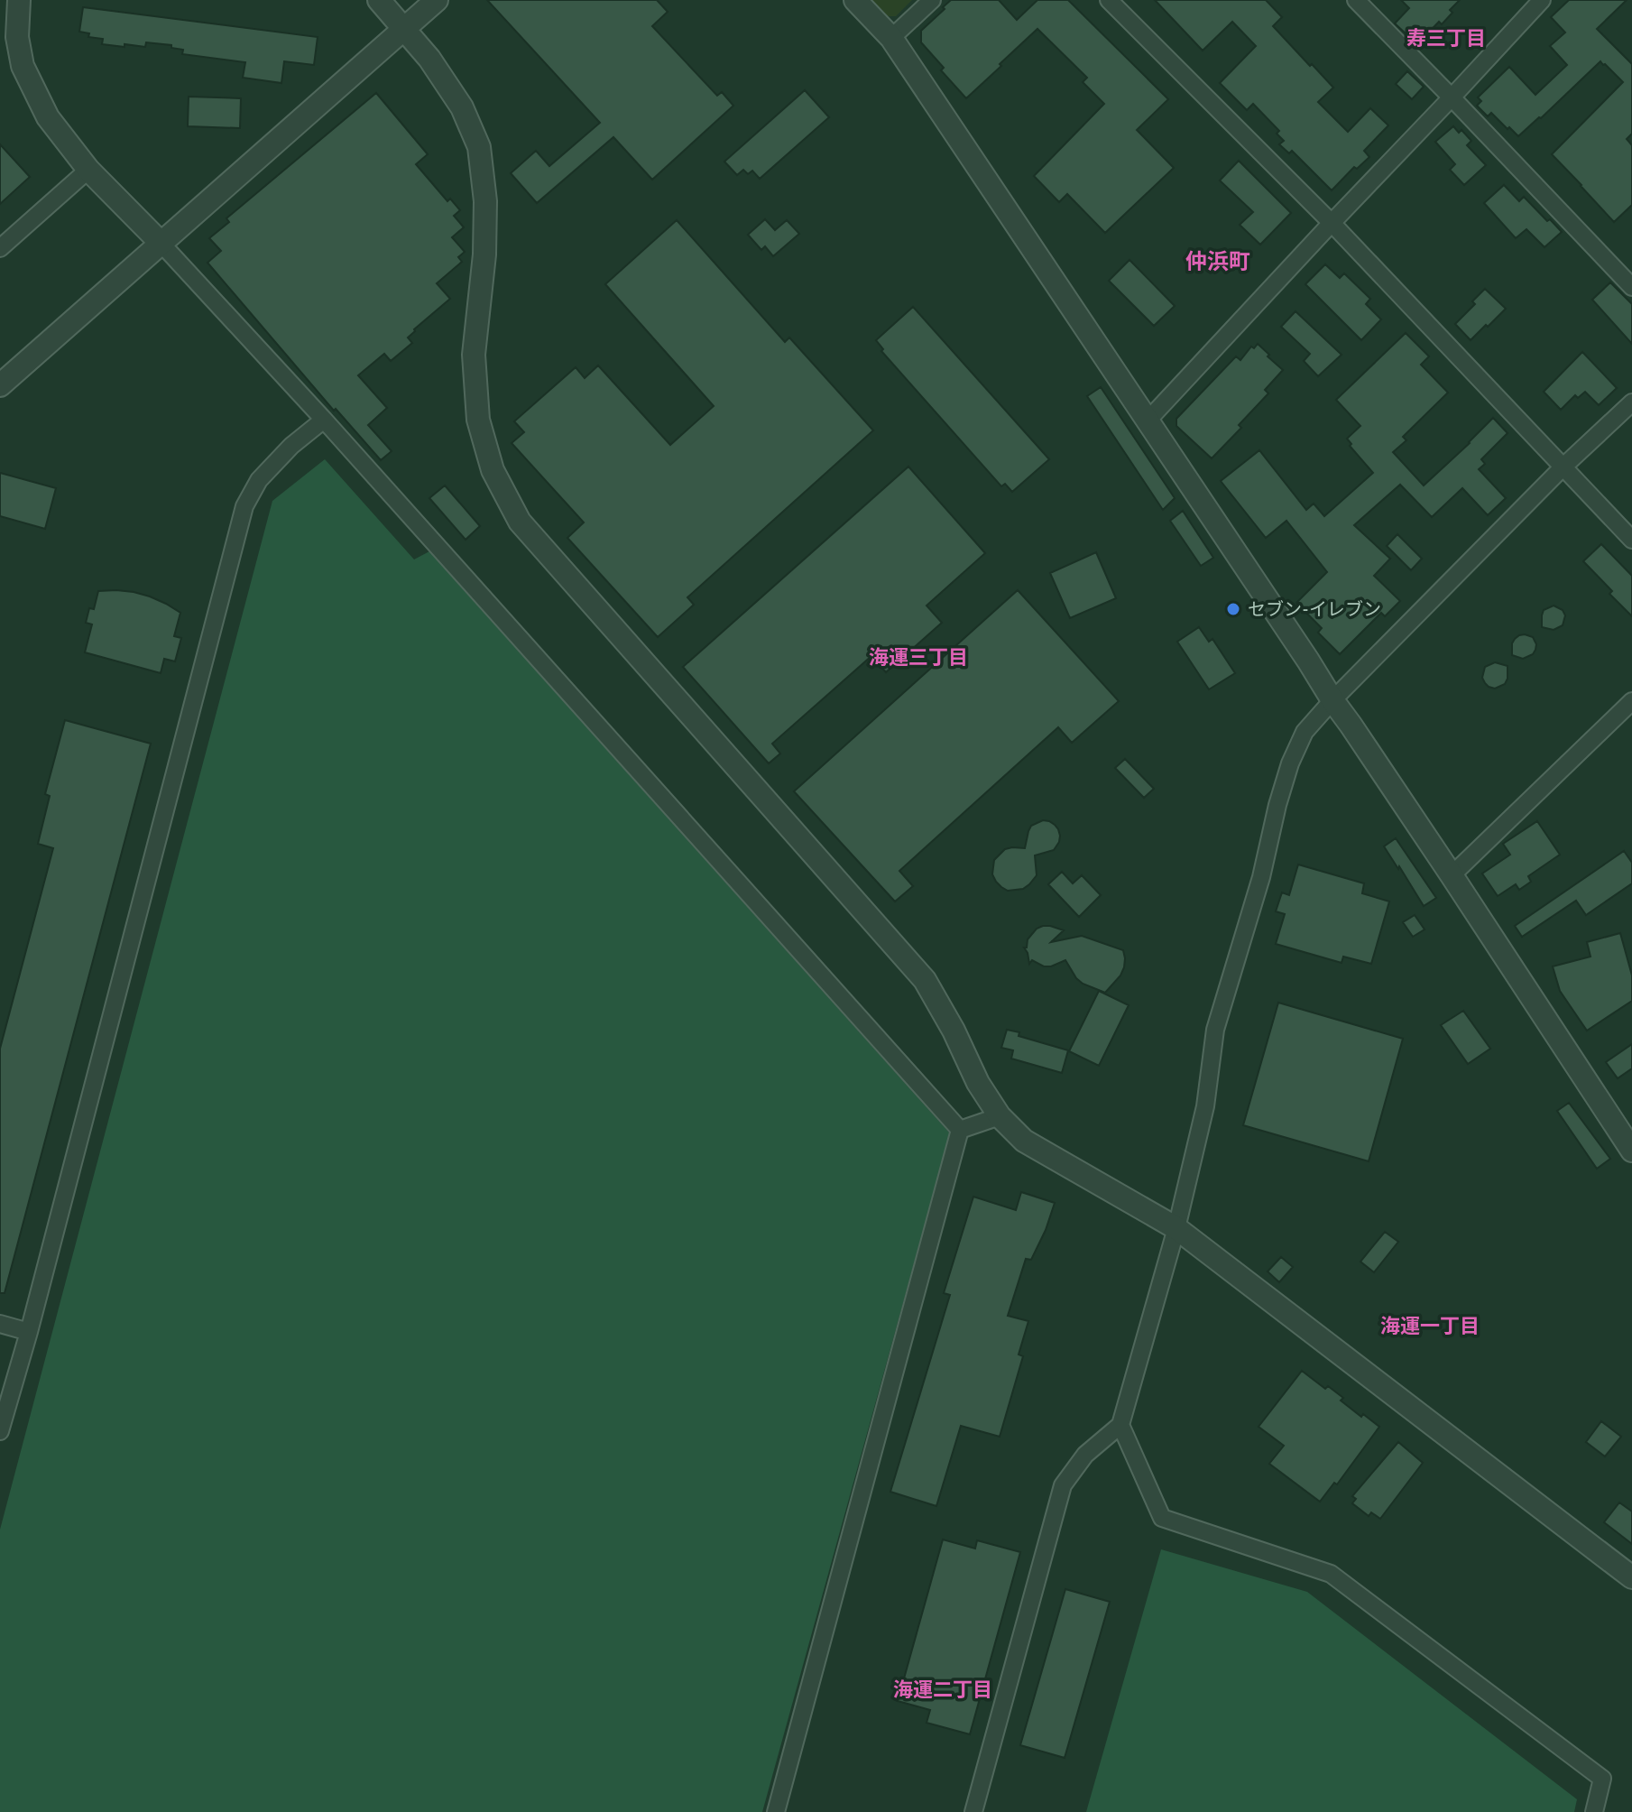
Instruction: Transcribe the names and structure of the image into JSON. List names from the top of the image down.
{
  "districts": [
    "寿三丁目",
    "仲浜町",
    "海運三丁目",
    "海運一丁目",
    "海運二丁目"
  ],
  "places": ["セブン-イレブン"]
}
